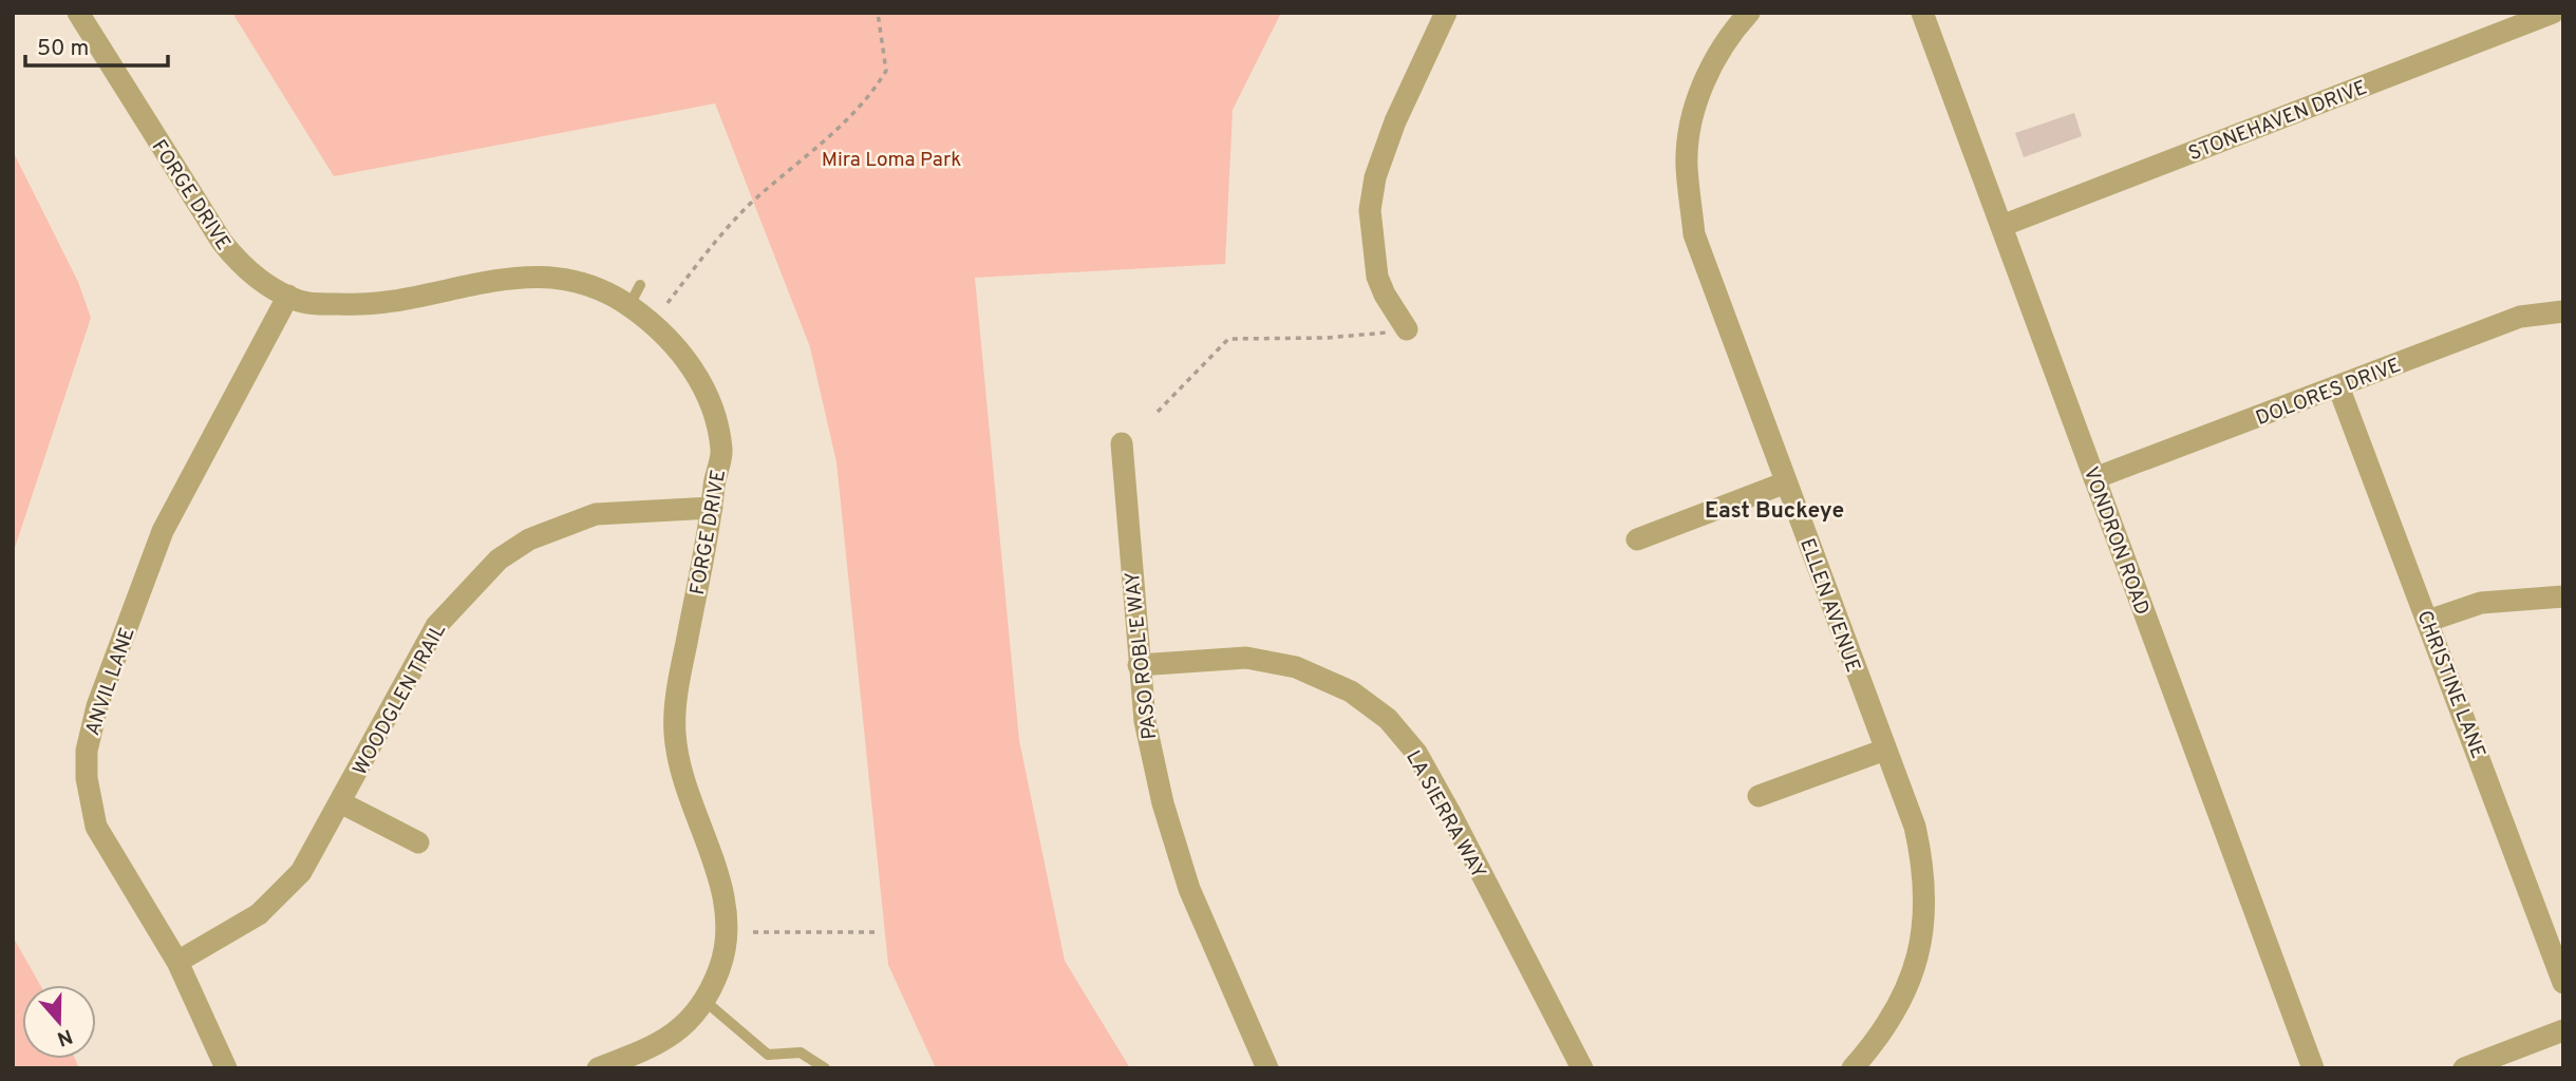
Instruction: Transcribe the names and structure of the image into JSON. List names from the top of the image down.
{
  "streets": {
    "street": [
      "STONEHAVEN DRIVE",
      "FORGE DRIVE",
      "DOLORES DRIVE",
      "VONDRON ROAD",
      "ELLEN AVENUE",
      "PASO ROBL'E WAY",
      "ANVIL LANE",
      "CHRISTINE LANE",
      "WOODGLEN TRAIL",
      "LA SIERRA WAY"
    ]
  },
  "crossings": [
    ["STONEHAVEN DRIVE", "VONDRON ROAD"],
    ["FORGE DRIVE", "ANVIL LANE"],
    ["FORGE DRIVE", "WOODGLEN TRAIL"],
    ["DOLORES DRIVE", "VONDRON ROAD"],
    ["DOLORES DRIVE", "CHRISTINE LANE"],
    ["PASO ROBL'E WAY", "LA SIERRA WAY"],
    ["ANVIL LANE", "WOODGLEN TRAIL"]
  ],
  "districts": ["East Buckeye"],
  "parks": ["Mira Loma Park"],
  "scale_bar": "50 m",
  "north": "bottom"
}
